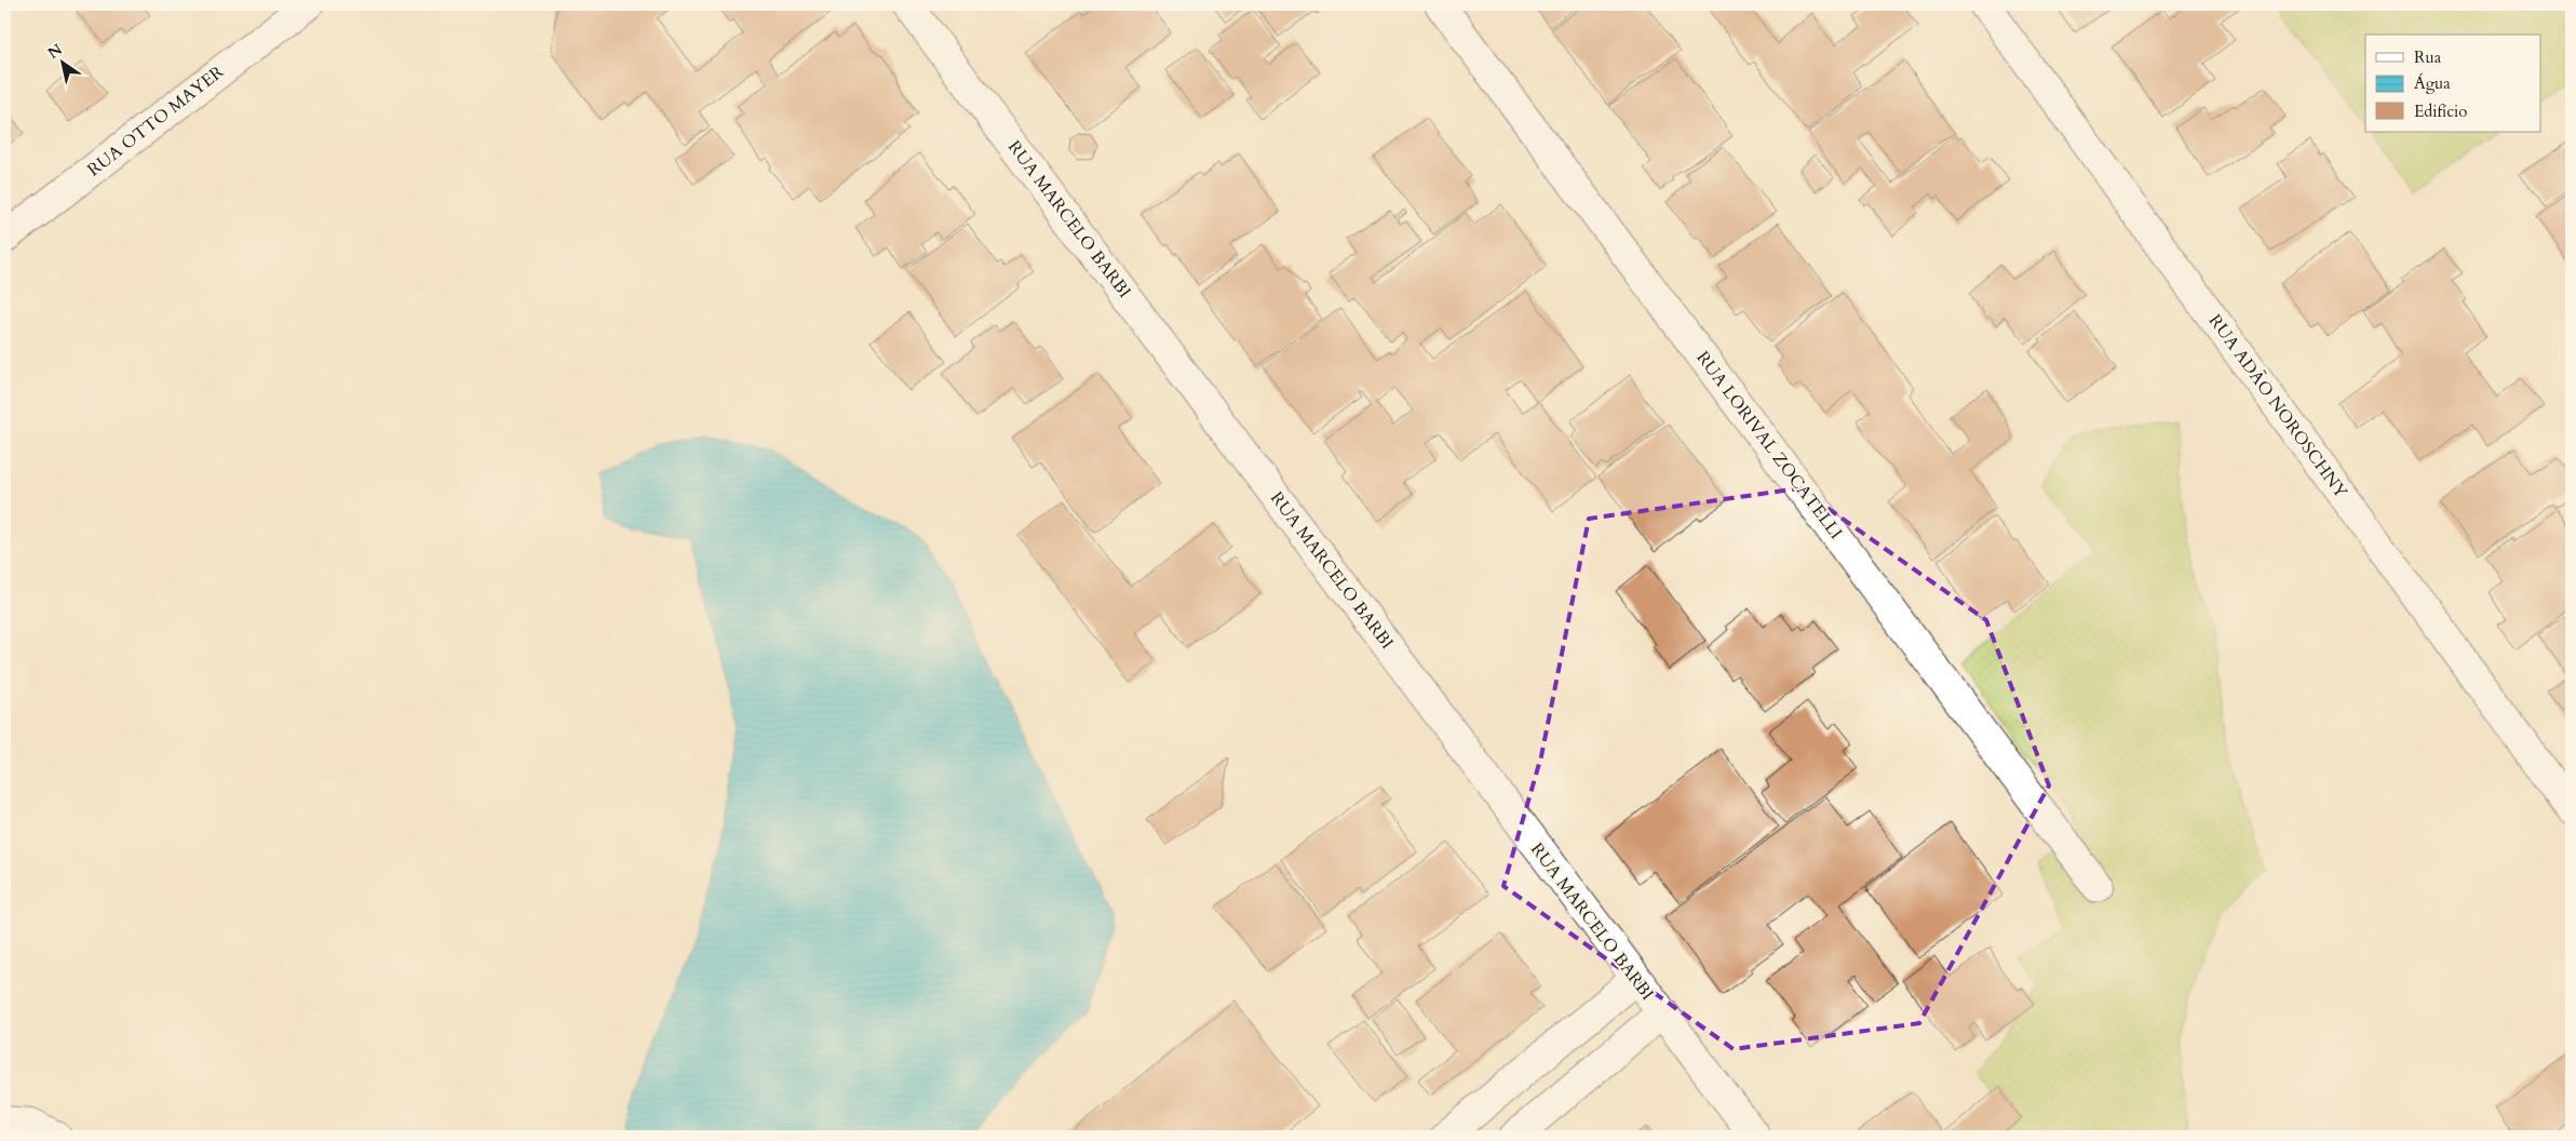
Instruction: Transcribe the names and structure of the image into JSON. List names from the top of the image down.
{
  "streets": {
    "street": [
      "RUA OTTO MAYER",
      "RUA MARCELO BARBI",
      "RUA ADÃO NOROSCHNY",
      "RUA LORIVAL ZOCATELLI"
    ]
  },
  "legend": ["Rua", "Água", "Edifício"],
  "north": "top left"
}
